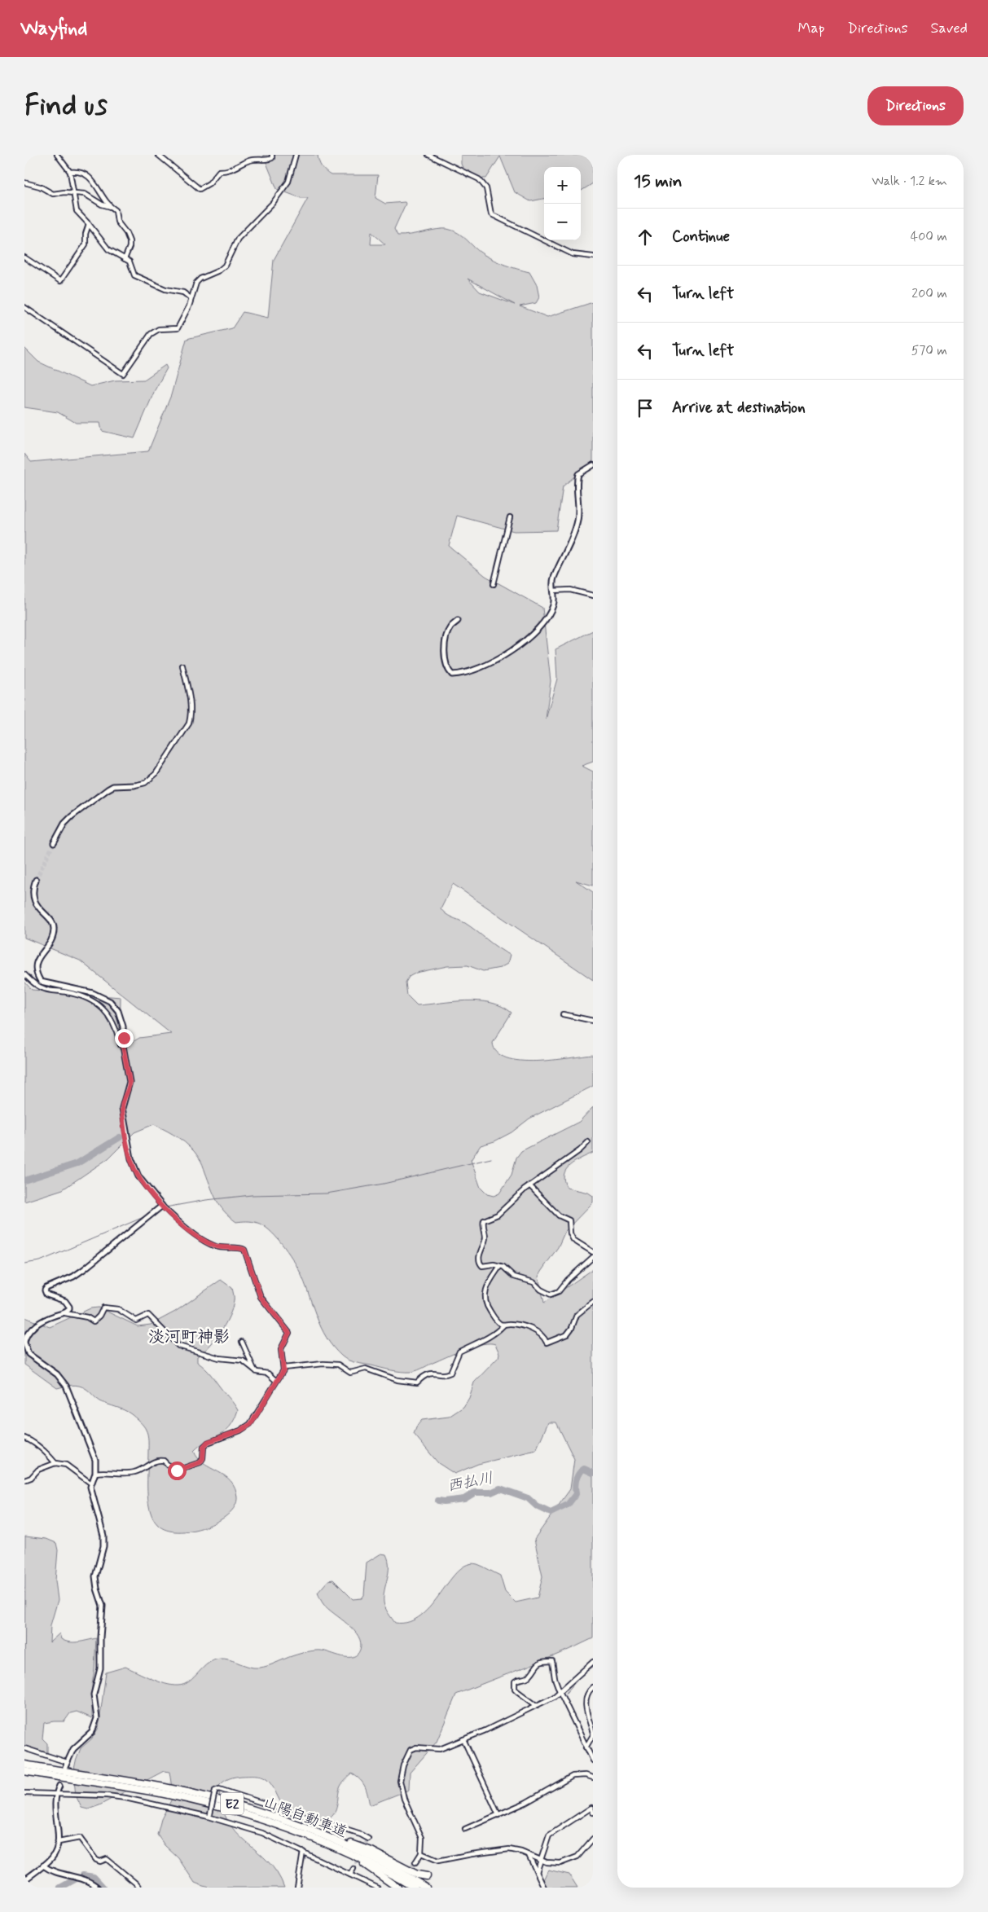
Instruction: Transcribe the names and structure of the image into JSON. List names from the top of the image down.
{
  "streets": {
    "highway": ["E2", "山陽自動車道"]
  },
  "districts": ["淡河町神影"],
  "water": ["西払川"],
  "page": {
    "header": "Wayfind",
    "nav": ["Map", "Directions", "Saved"],
    "buttons": "Directions",
    "title": "Find us",
    "heading": ["15 min", "Walk · 1.2 km"],
    "map_buttons": ["+", "−"],
    "list": [
      ["Continue", "400 m"],
      ["Turn left", "200 m"],
      ["Turn left", "570 m"],
      "Arrive at destination"
    ]
  }
}
